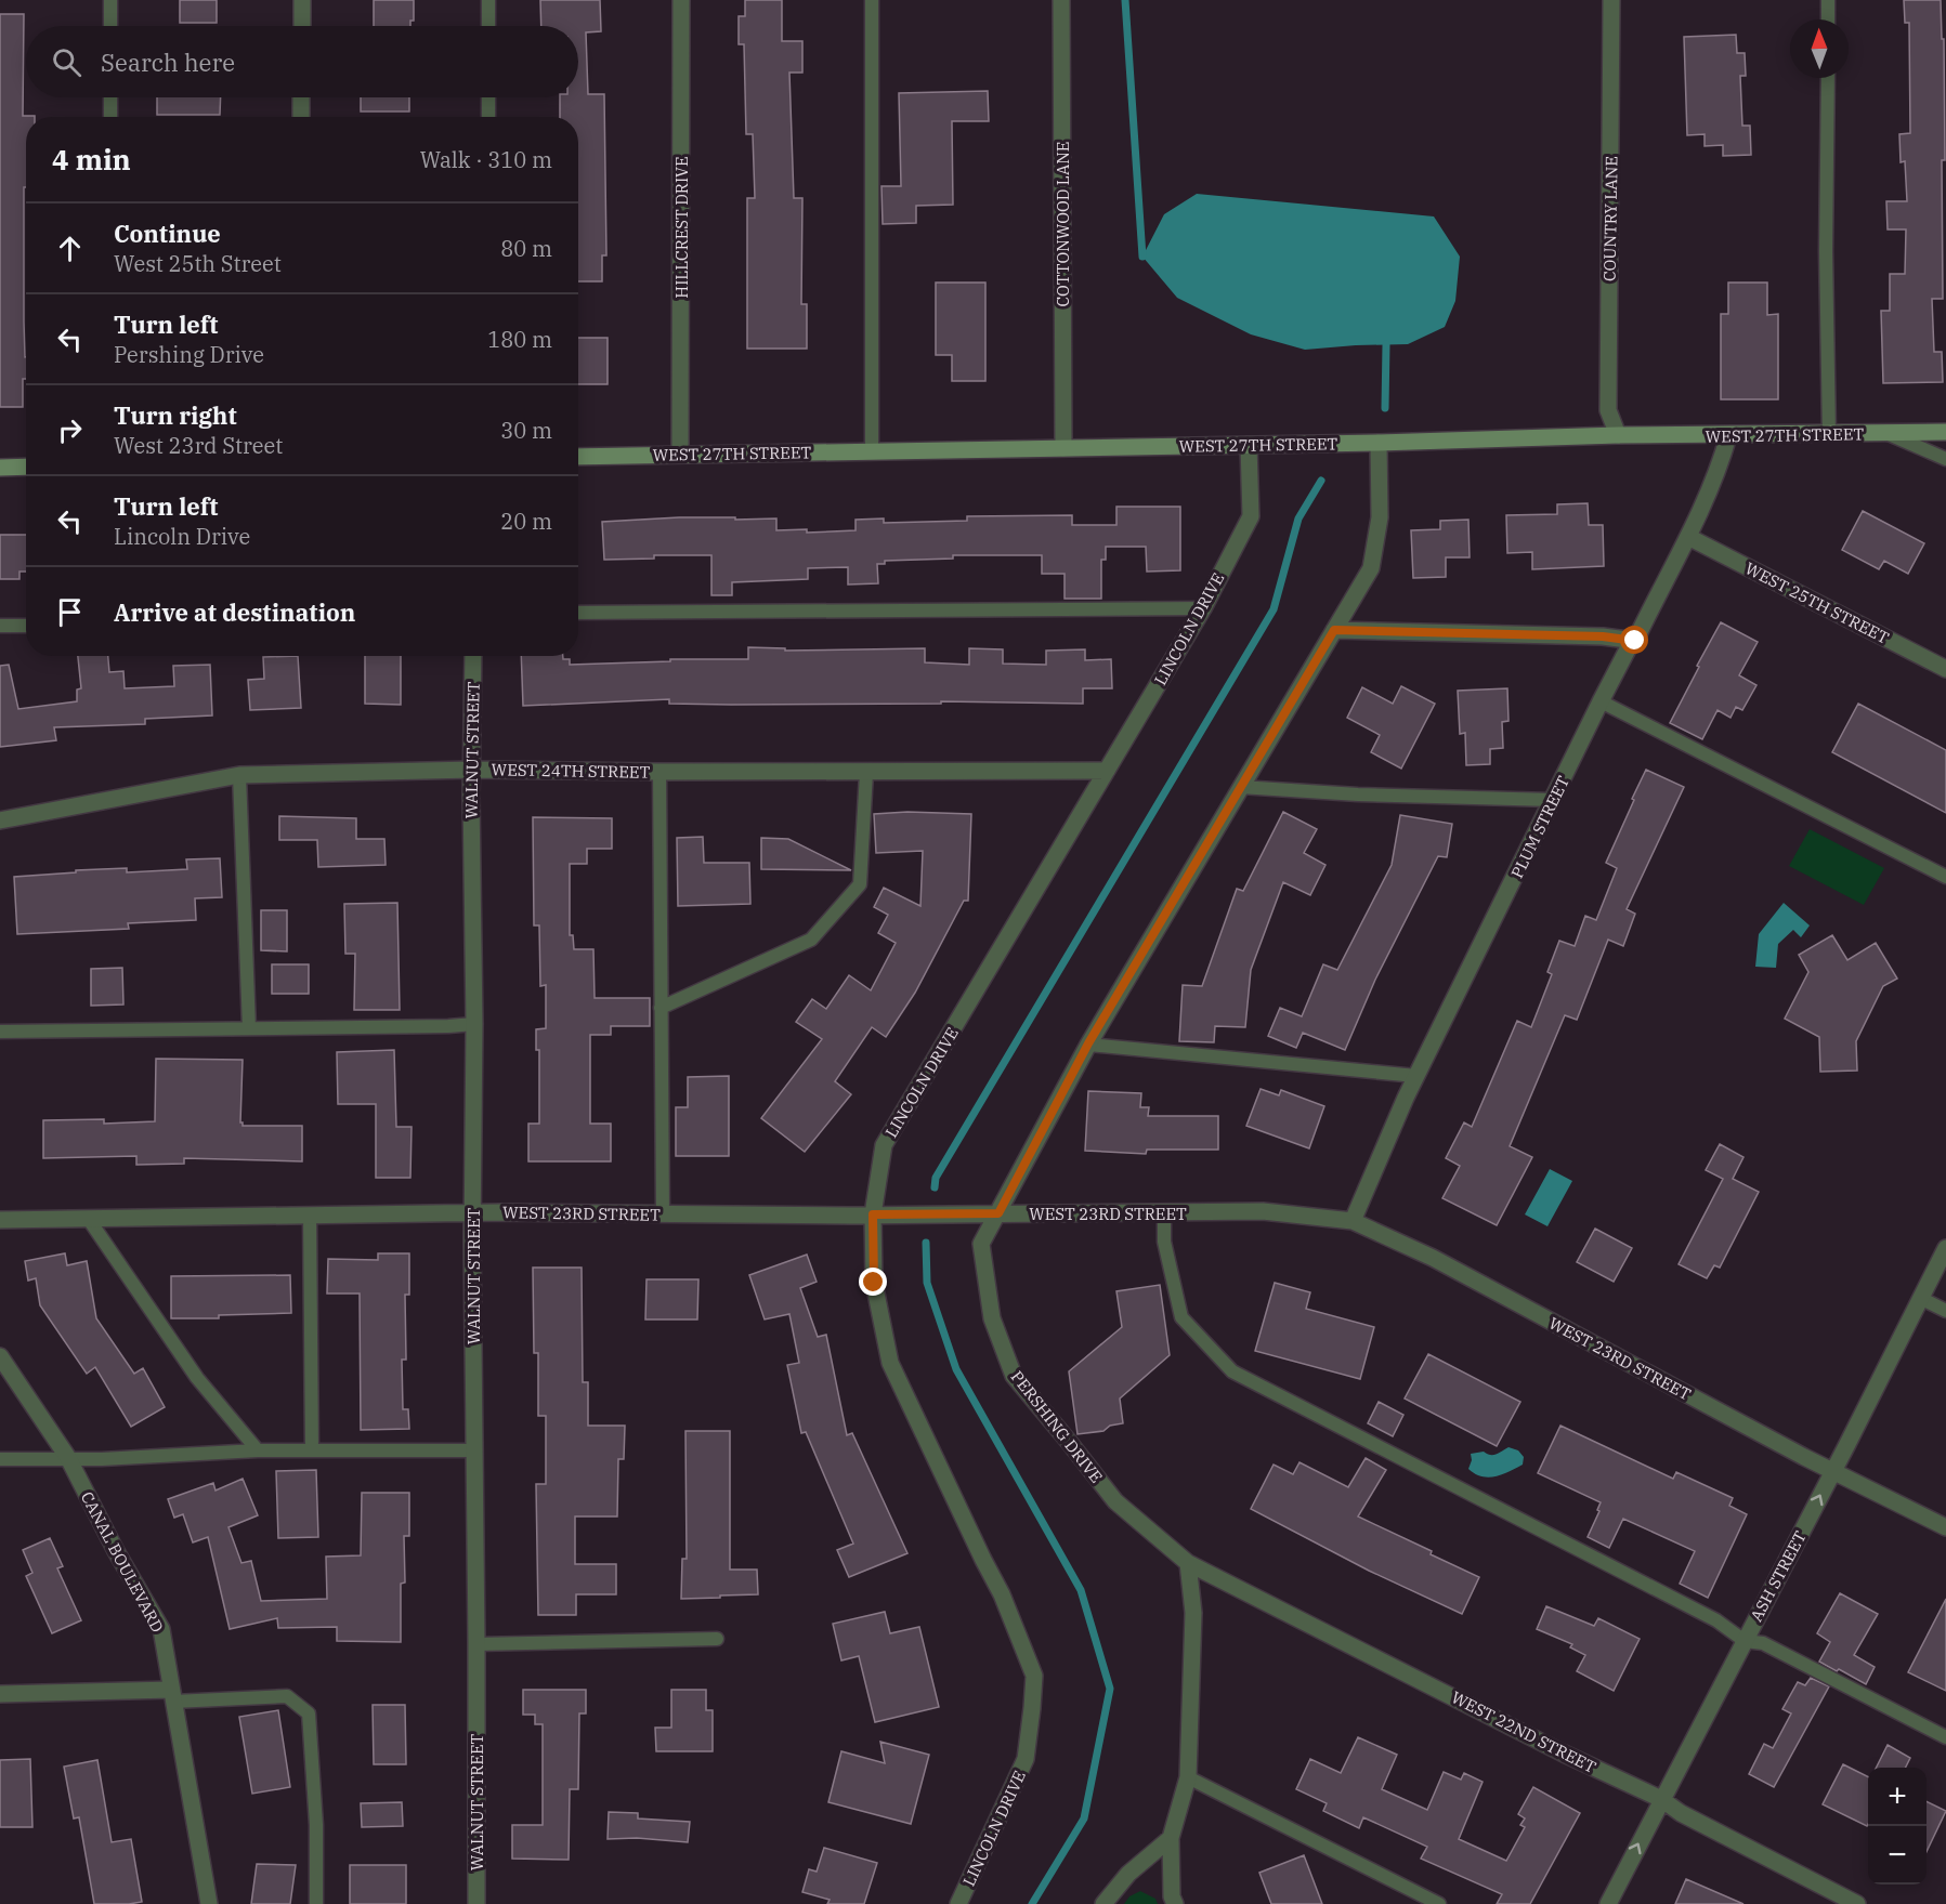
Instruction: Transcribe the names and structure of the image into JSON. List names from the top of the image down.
{
  "streets": {
    "main road": ["WEST 27TH STREET"],
    "street": [
      "COUNTRY LANE",
      "COTTONWOOD LANE",
      "HILLCREST DRIVE",
      "WEST 25TH STREET",
      "LINCOLN DRIVE",
      "WALNUT STREET",
      "WEST 24TH STREET",
      "PLUM STREET",
      "WEST 23RD STREET",
      "PERSHING DRIVE",
      "CANAL BOULEVARD",
      "ASH STREET",
      "WEST 22ND STREET"
    ]
  },
  "crossings": [
    ["COUNTRY LANE", "WEST 27TH STREET"],
    ["COTTONWOOD LANE", "WEST 27TH STREET"],
    ["HILLCREST DRIVE", "WEST 27TH STREET"],
    ["WEST 27TH STREET", "LINCOLN DRIVE"],
    ["WEST 27TH STREET", "PLUM STREET"],
    ["WEST 27TH STREET", "PERSHING DRIVE"],
    ["WEST 25TH STREET", "PLUM STREET"],
    ["LINCOLN DRIVE", "WEST 24TH STREET"],
    ["LINCOLN DRIVE", "WEST 23RD STREET"],
    ["WALNUT STREET", "WEST 24TH STREET"],
    ["WALNUT STREET", "WEST 23RD STREET"],
    ["PLUM STREET", "WEST 23RD STREET"],
    ["WEST 23RD STREET", "PERSHING DRIVE"],
    ["WEST 23RD STREET", "ASH STREET"],
    ["PERSHING DRIVE", "WEST 22ND STREET"],
    ["ASH STREET", "WEST 22ND STREET"]
  ],
  "one_way": ["ASH STREET"],
  "north": "top",
  "page": {
    "search": "Search here",
    "heading": ["4 min", "Walk · 310 m"],
    "list": [
      ["Continue", "West 25th Street", "80 m"],
      ["Turn left", "Pershing Drive", "180 m"],
      ["Turn right", "West 23rd Street", "30 m"],
      ["Turn left", "Lincoln Drive", "20 m"],
      "Arrive at destination"
    ],
    "map_buttons": ["+", "−"]
  }
}
